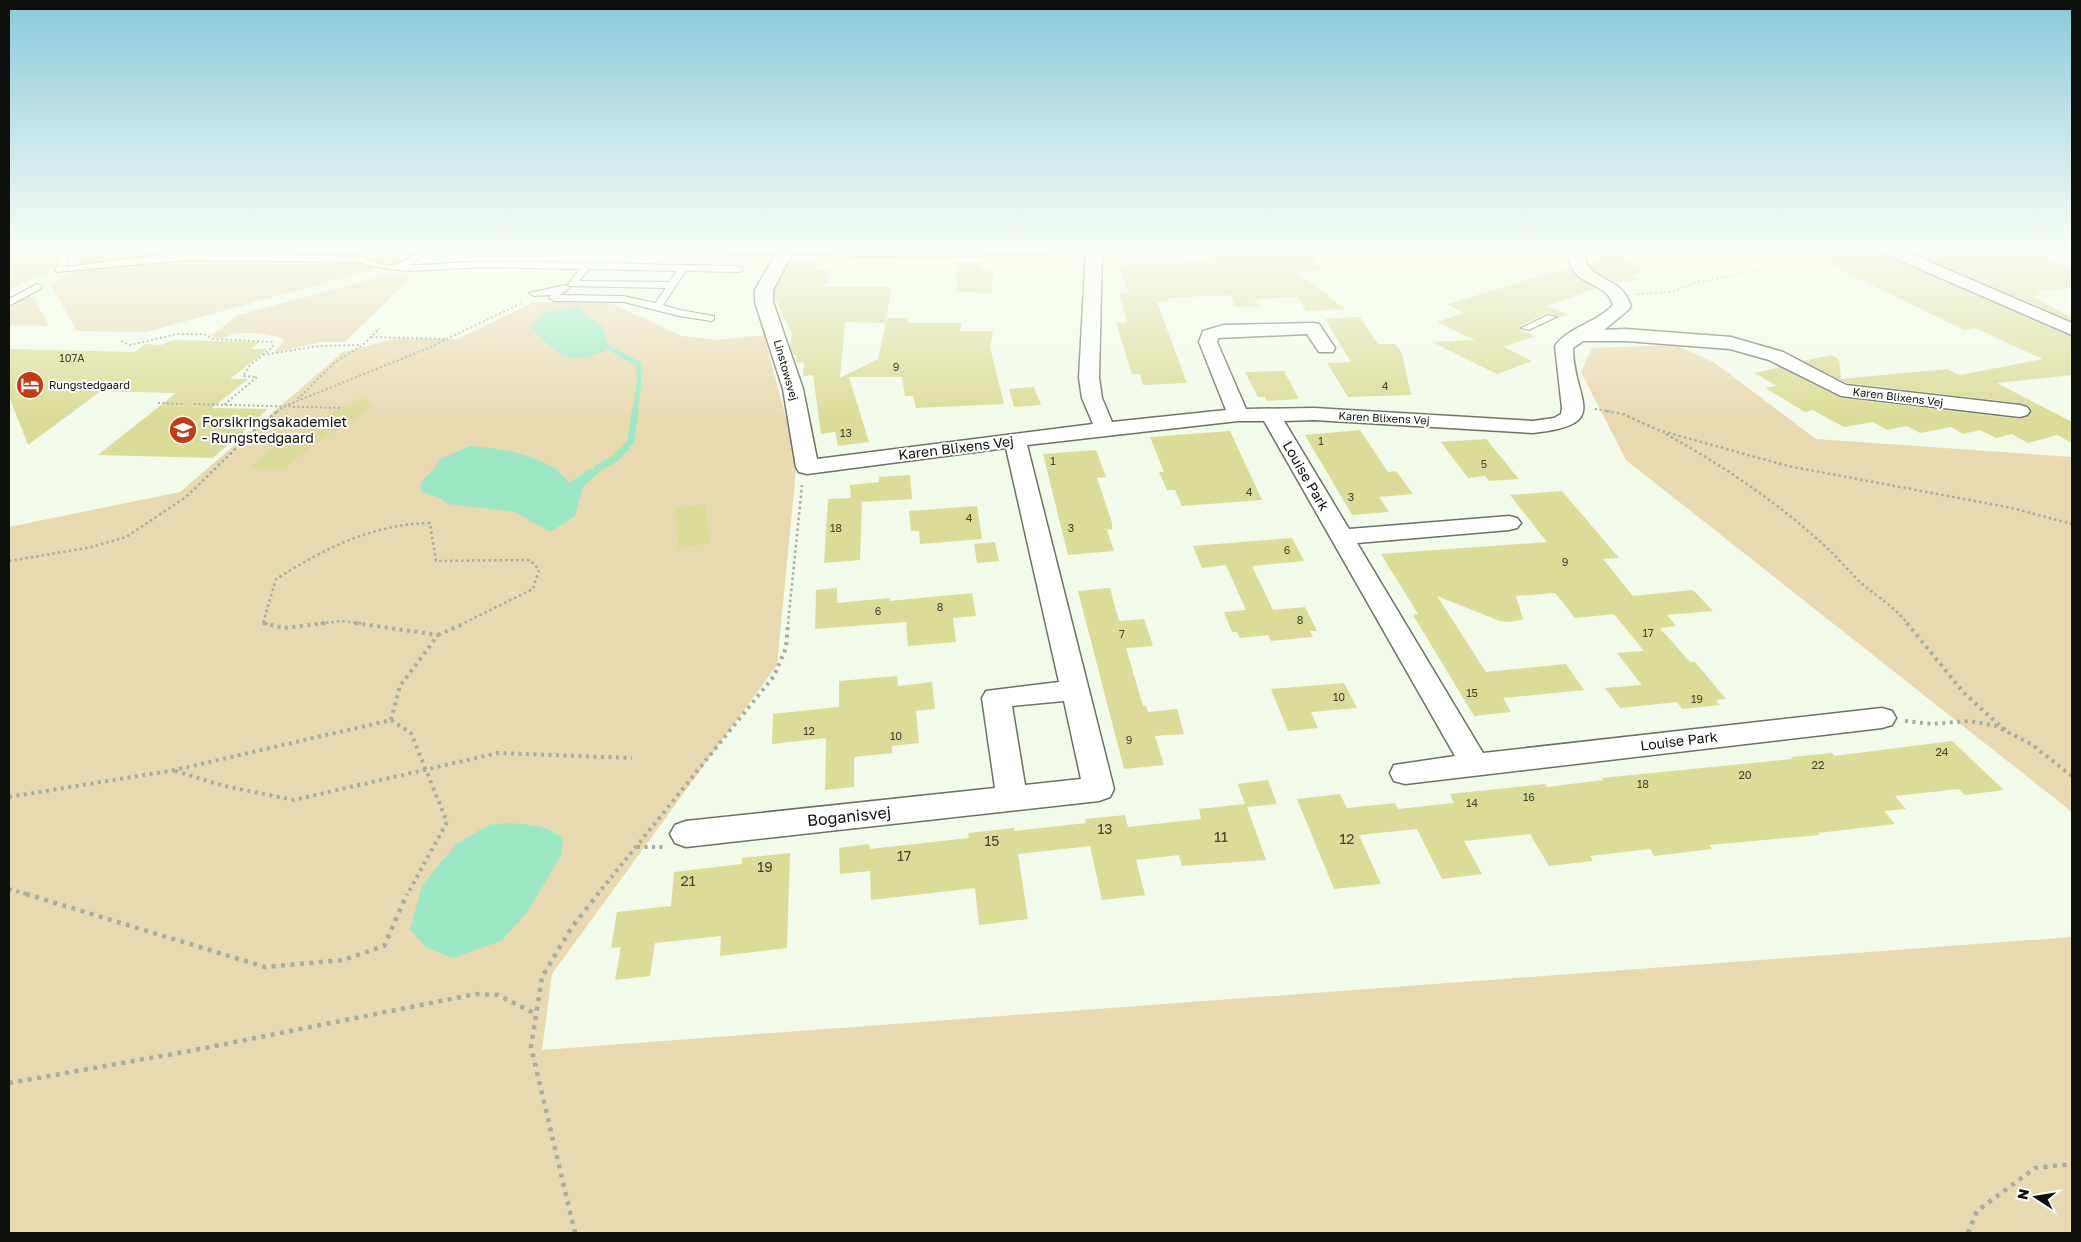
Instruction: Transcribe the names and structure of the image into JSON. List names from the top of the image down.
{
  "streets": {
    "street": [
      "Linstowsvej",
      "Karen Blixens Vej",
      "Louise Park",
      "Boganisvej"
    ]
  },
  "crossings": [
    ["Linstowsvej", "Karen Blixens Vej"],
    ["Karen Blixens Vej", "Louise Park"],
    ["Karen Blixens Vej", "Boganisvej"]
  ],
  "places": {
    "hotel": ["Rungstedgaard"],
    "school or university": ["Forsikringsakademiet - Rungstedgaard"]
  },
  "house_numbers": [
    "107A",
    "9",
    "4",
    "13",
    "1",
    "1",
    "5",
    "4",
    "3",
    "4",
    "18",
    "3",
    "6",
    "9",
    "8",
    "6",
    "8",
    "17",
    "7",
    "15",
    "10",
    "19",
    "12",
    "10",
    "9",
    "24",
    "22",
    "20",
    "18",
    "16",
    "14",
    "13",
    "11",
    "12",
    "15",
    "17",
    "19",
    "21"
  ],
  "north": "left"
}
